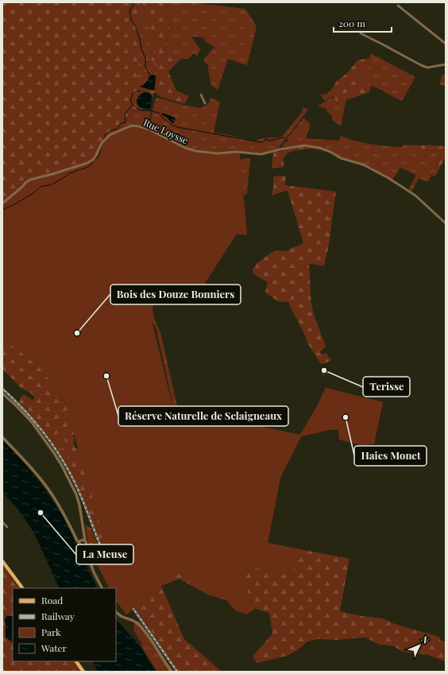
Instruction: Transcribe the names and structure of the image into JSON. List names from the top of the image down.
{
  "streets": {
    "street": ["Rue Loysse"]
  },
  "places": [
    "Bois des Douze Bonniers",
    "Terisse",
    "Réserve Naturelle de Sclaigneaux",
    "Haies Monet",
    "La Meuse"
  ],
  "legend": [
    "Road",
    "Railway",
    "Park",
    "Water"
  ],
  "scale_bar": "200 m",
  "north": "top right"
}
